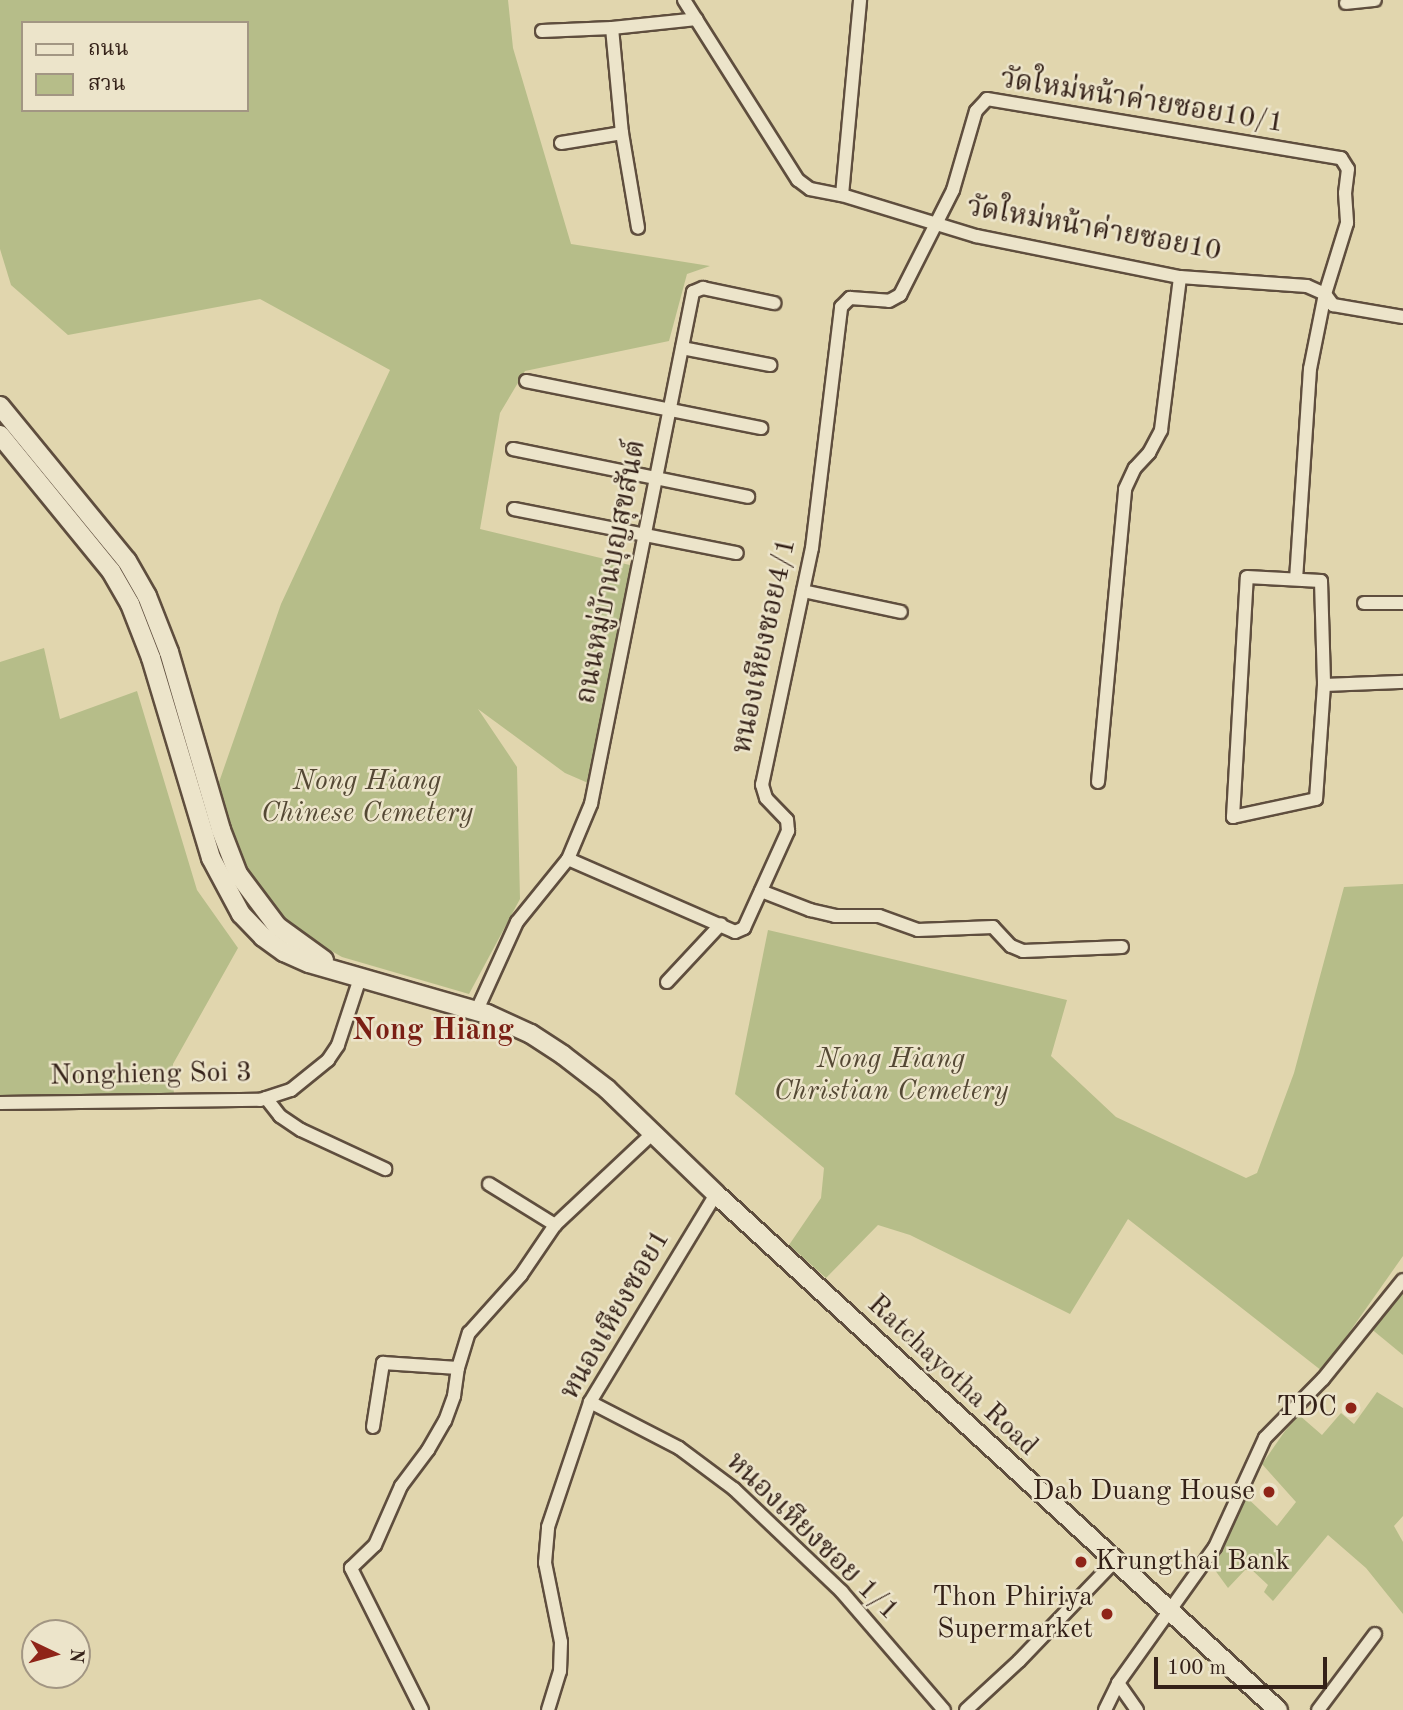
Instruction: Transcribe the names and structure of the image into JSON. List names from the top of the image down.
{
  "streets": {
    "main road": ["Ratchayotha Road"],
    "street": [
      "วัดใหม่หน้าค่ายซอย10/1",
      "วัดใหม่หน้าค่ายซอย10",
      "ถนนหมู่บ้านบุญสุขสันต์",
      "หนองเหียงซอย4/1",
      "Nonghieng Soi 3",
      "หนองเหียงซอย1",
      "หนองเหียงซอย 1/1"
    ]
  },
  "crossings": [
    ["วัดใหม่หน้าค่ายซอย10/1", "วัดใหม่หน้าค่ายซอย10"],
    ["วัดใหม่หน้าค่ายซอย10/1", "หนองเหียงซอย4/1"],
    ["วัดใหม่หน้าค่ายซอย10", "หนองเหียงซอย4/1"],
    ["ถนนหมู่บ้านบุญสุขสันต์", "หนองเหียงซอย4/1"],
    ["ถนนหมู่บ้านบุญสุขสันต์", "Ratchayotha Road"],
    ["Nonghieng Soi 3", "Ratchayotha Road"],
    ["หนองเหียงซอย1", "Ratchayotha Road"],
    ["หนองเหียงซอย1", "หนองเหียงซอย 1/1"]
  ],
  "districts": ["Nong Hiang"],
  "parks": ["Nong Hiang Chinese Cemetery", "Nong Hiang Christian Cemetery"],
  "places": [
    "TDC",
    "Dab Duang House",
    "Krungthai Bank",
    "Thon Phiriya Supermarket"
  ],
  "legend": ["ถนน", "สวน"],
  "scale_bar": "100 m",
  "north": "right"
}
